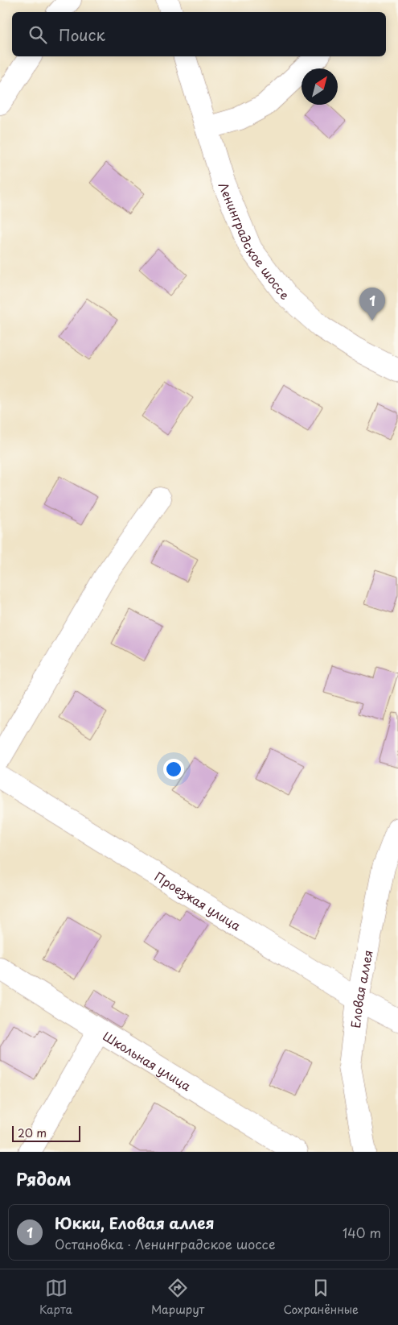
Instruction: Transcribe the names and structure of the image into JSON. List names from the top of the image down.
{
  "streets": {
    "street": [
      "Ленинградское шоссе",
      "Проезжая улица",
      "Еловая аллея",
      "Школьная улица"
    ]
  },
  "crossings": [
    ["Проезжая улица", "Еловая аллея"]
  ],
  "scale_bar": "20 m",
  "north": "top right",
  "page": {
    "search": "Поиск",
    "pins": "1",
    "scale": "20 m",
    "heading": "Рядом",
    "list": [
      {
        "mark": "1",
        "name": "Юкки, Еловая аллея",
        "note": "Остановка · Ленинградское шоссе",
        "value": "140 m"
      }
    ],
    "nav": ["Карта", "Маршрут", "Сохранённые"]
  }
}
